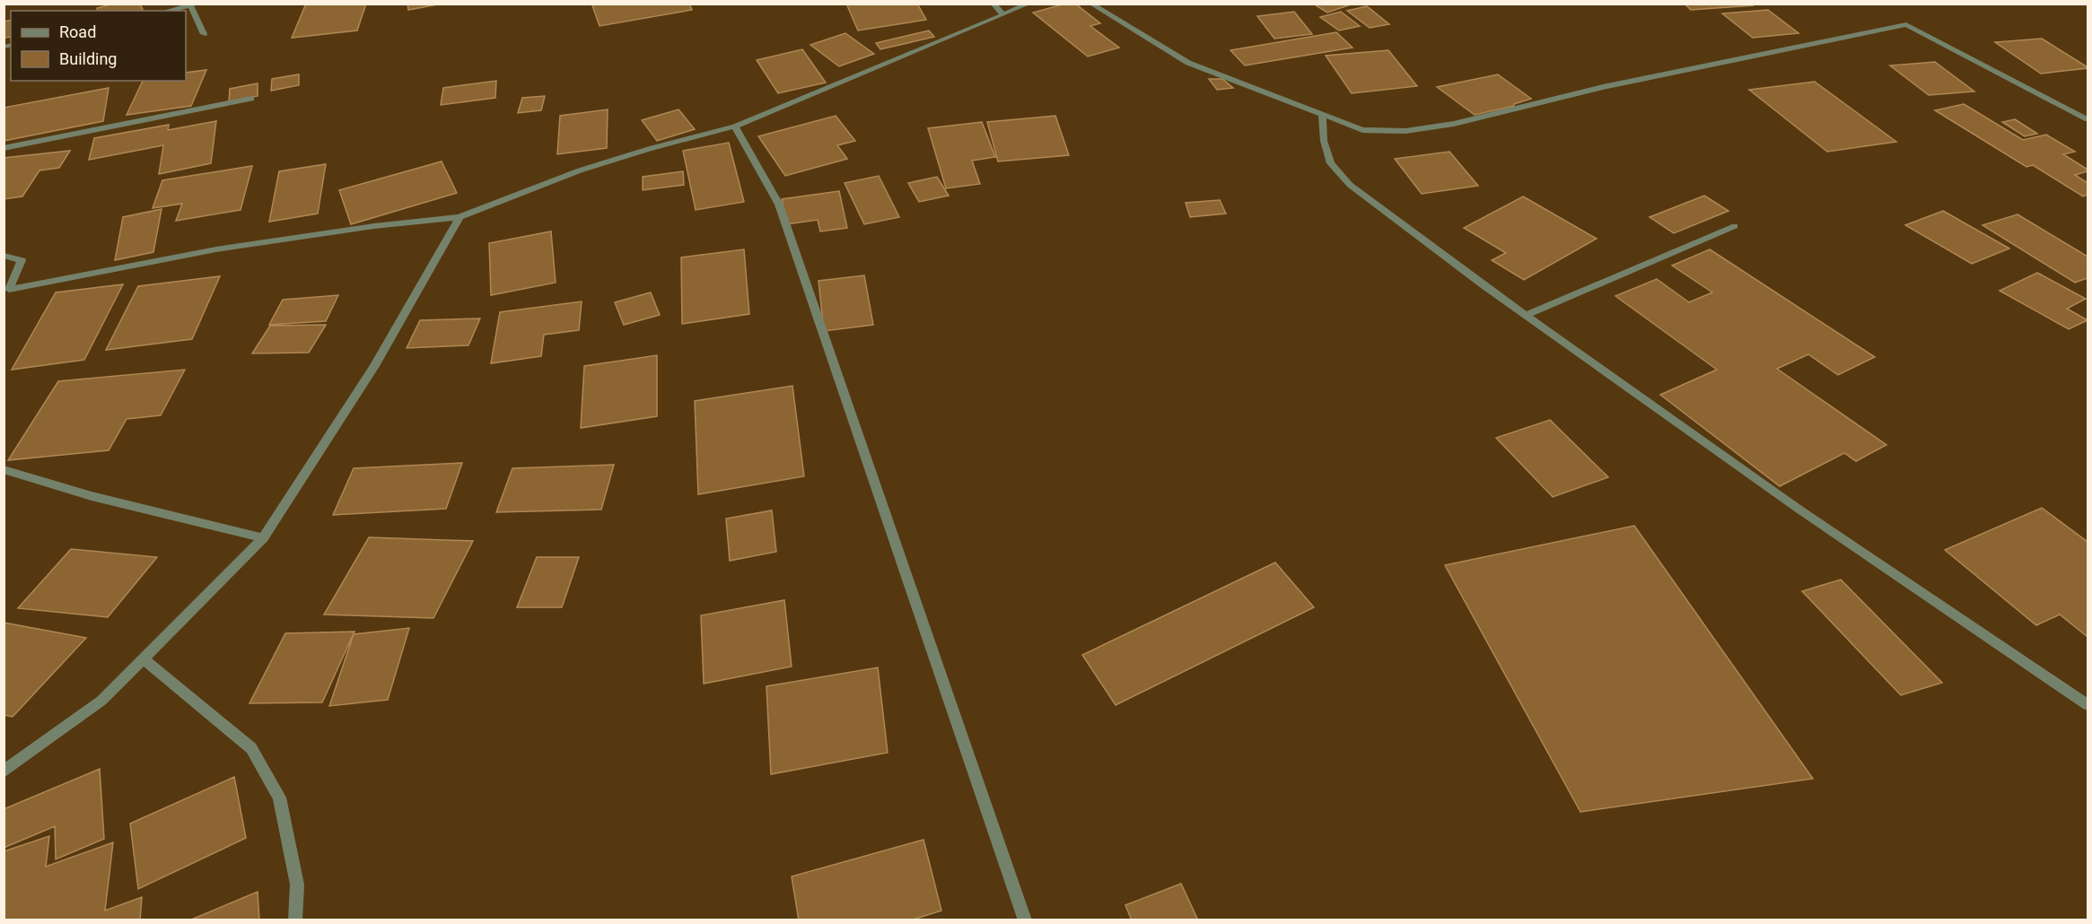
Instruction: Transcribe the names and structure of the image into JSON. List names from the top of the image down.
{
  "legend": ["Road", "Building"]
}
